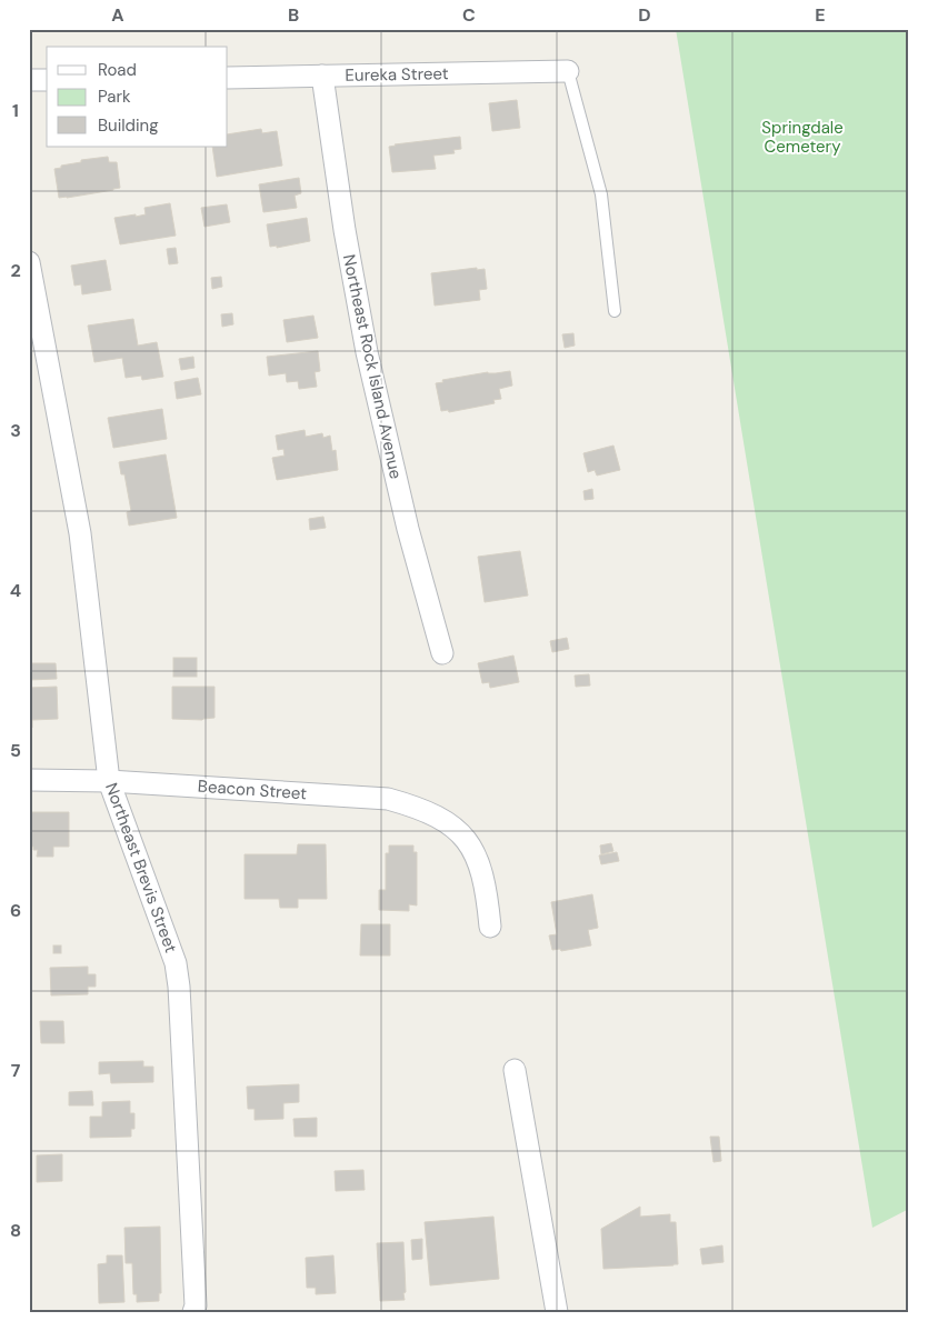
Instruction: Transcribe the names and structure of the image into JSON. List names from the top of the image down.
{
  "streets": {
    "street": [
      "Eureka Street",
      "Northeast Rock Island Avenue",
      "Beacon Street",
      "Northeast Brevis Street"
    ]
  },
  "crossings": [
    ["Eureka Street", "Northeast Rock Island Avenue"],
    ["Beacon Street", "Northeast Brevis Street"]
  ],
  "parks": ["Springdale Cemetery"],
  "legend": ["Road", "Park", "Building"],
  "grid": {
    "columns": [
      "A",
      "B",
      "C",
      "D",
      "E"
    ],
    "rows": [
      "1",
      "2",
      "3",
      "4",
      "5",
      "6",
      "7",
      "8"
    ]
  }
}
